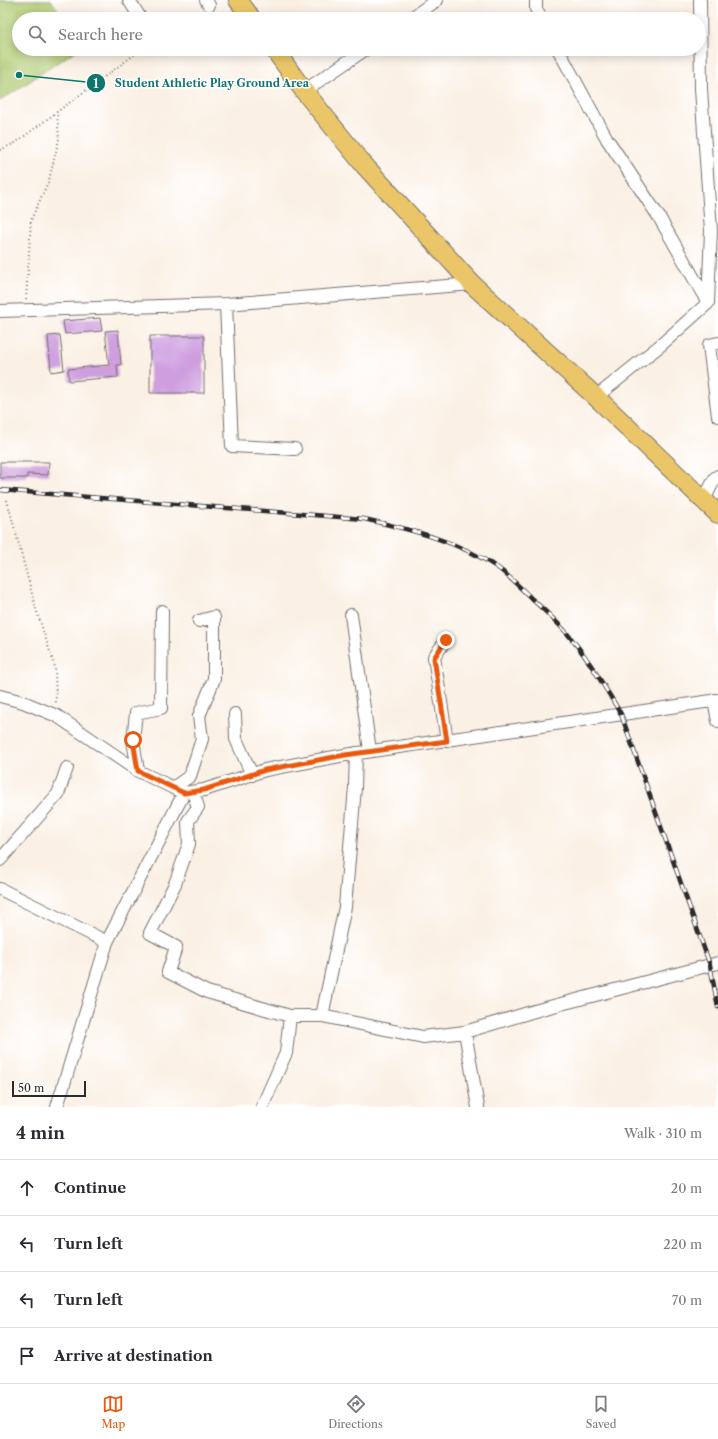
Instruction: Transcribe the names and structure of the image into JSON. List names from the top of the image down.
{
  "places": ["Student Athletic Play Ground Area"],
  "scale_bar": "50 m",
  "page": {
    "search": "Search here",
    "scale": "50 m",
    "heading": ["4 min", "Walk · 310 m"],
    "list": [
      ["Continue", "20 m"],
      ["Turn left", "220 m"],
      ["Turn left", "70 m"],
      "Arrive at destination"
    ],
    "nav": ["Map", "Directions", "Saved"]
  }
}
